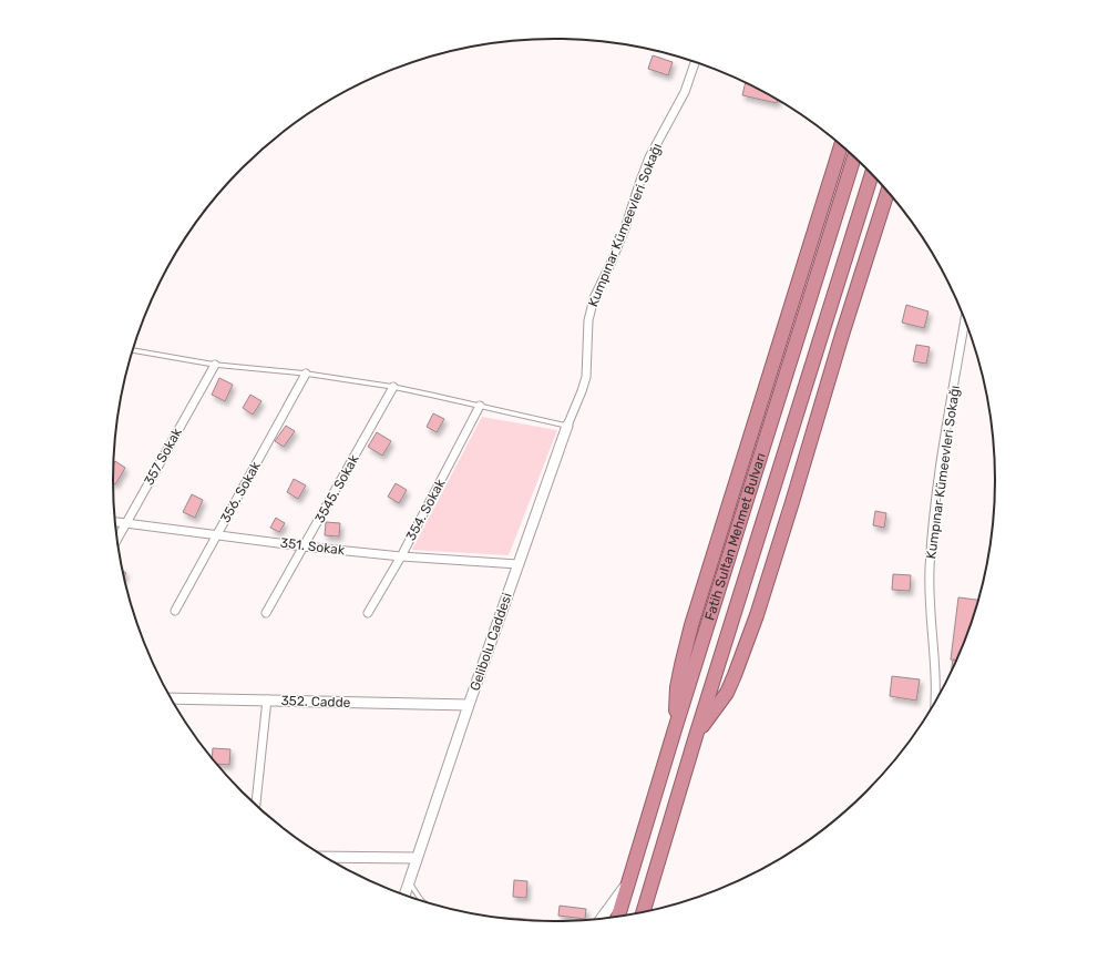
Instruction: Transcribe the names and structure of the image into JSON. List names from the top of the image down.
{
  "streets": {
    "highway": ["Fatih Sultan Mehmet Bulvarı"],
    "street": [
      "Kumpınar Kümeevleri Sokağı",
      "357 Sokak",
      "3545. Sokak",
      "356. Sokak",
      "354. Sokak",
      "351. Sokak",
      "Gelibolu Caddesi",
      "352. Cadde"
    ]
  },
  "crossings": [
    ["Kumpınar Kümeevleri Sokağı", "Gelibolu Caddesi"],
    ["357 Sokak", "351. Sokak"],
    ["3545. Sokak", "351. Sokak"],
    ["356. Sokak", "351. Sokak"],
    ["354. Sokak", "351. Sokak"],
    ["351. Sokak", "Gelibolu Caddesi"],
    ["Gelibolu Caddesi", "352. Cadde"]
  ]
}
